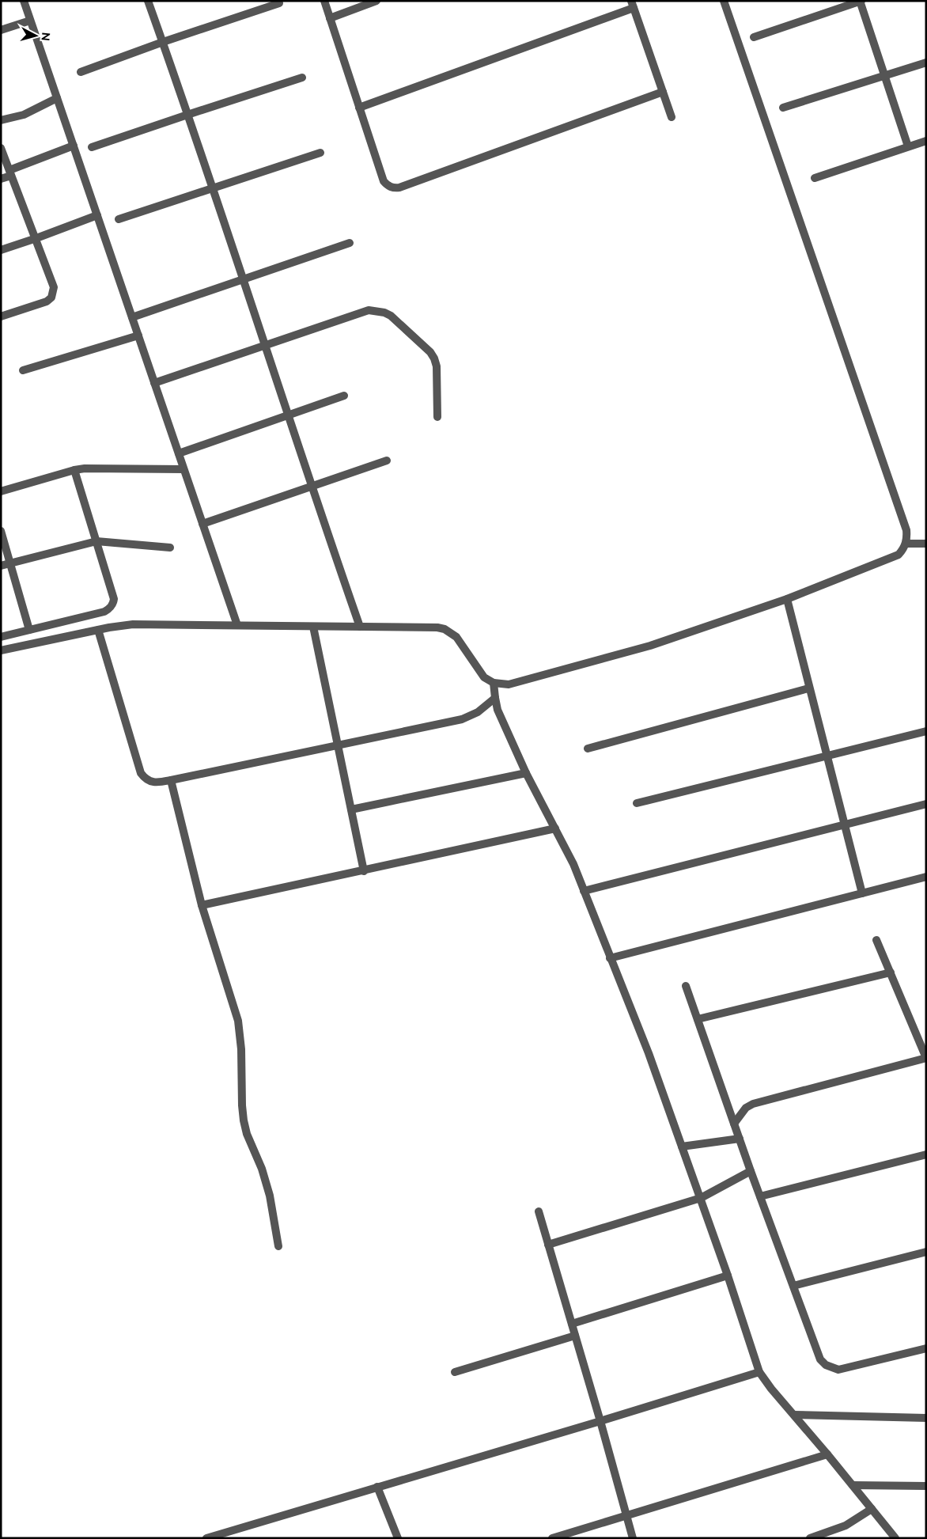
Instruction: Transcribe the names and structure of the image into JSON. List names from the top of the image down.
{
  "north": "right"
}
